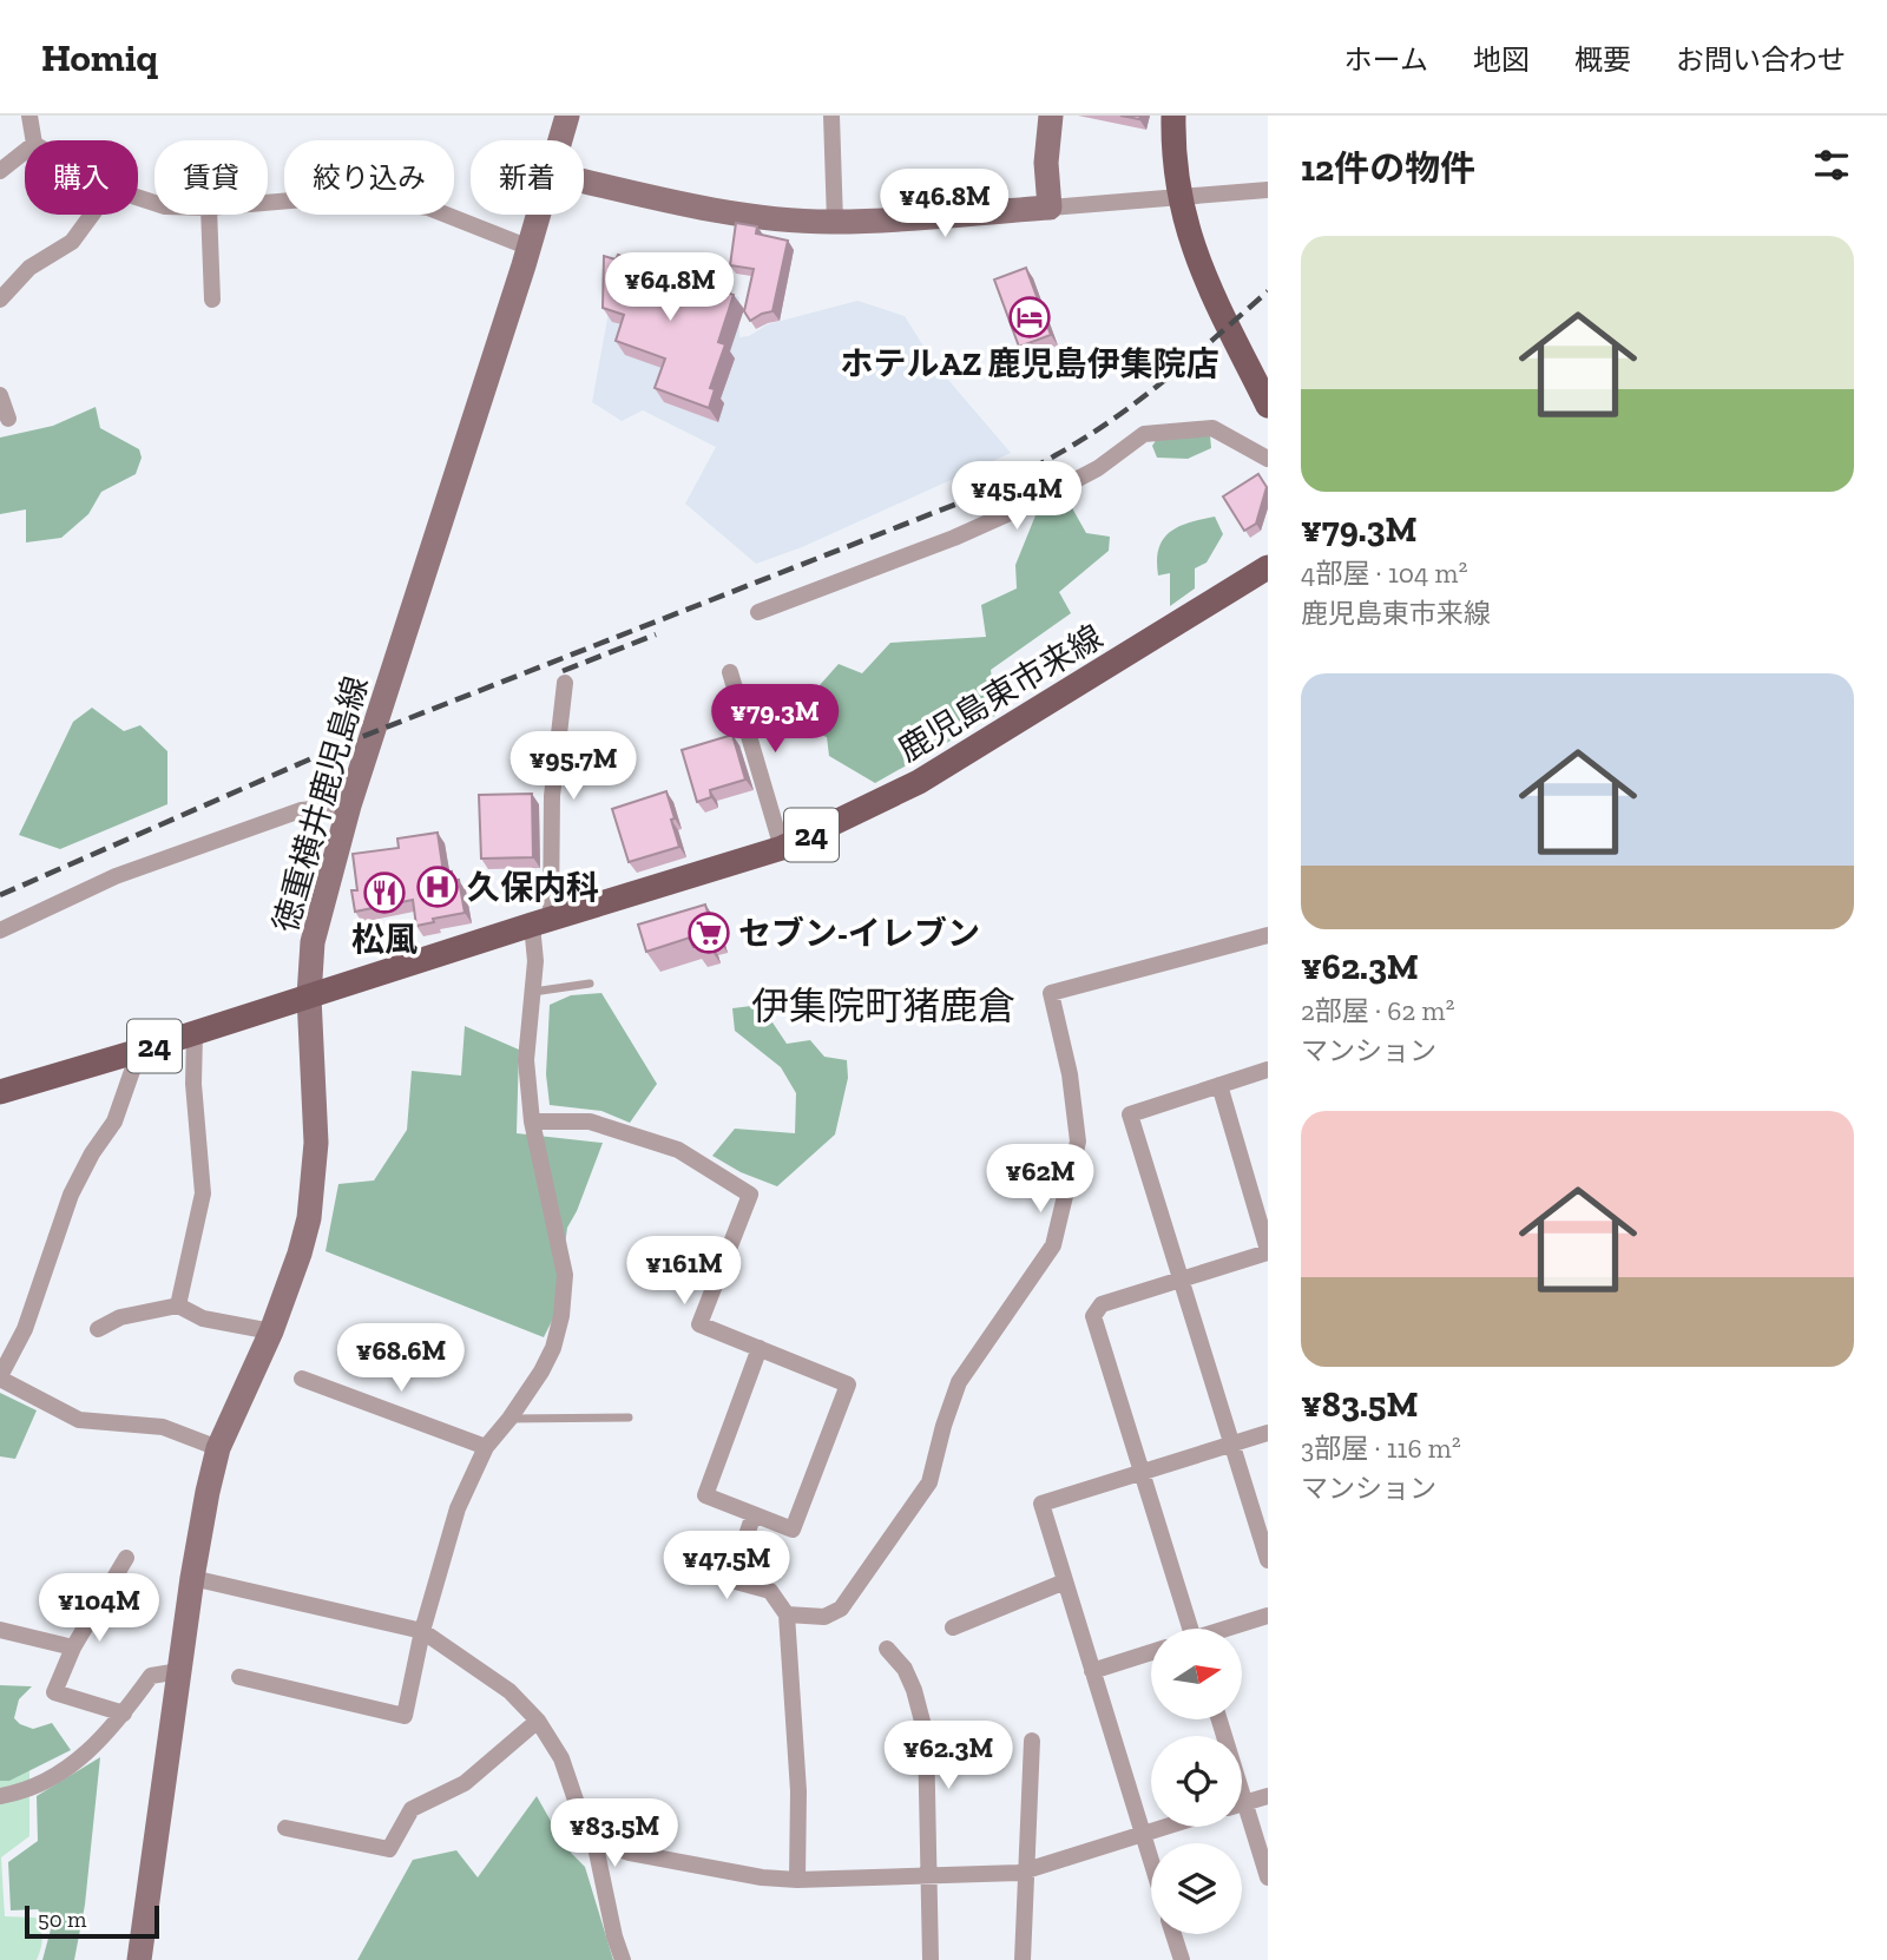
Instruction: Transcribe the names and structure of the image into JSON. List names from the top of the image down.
{
  "streets": {
    "main road": ["鹿児島東市来線", "徳重横井鹿児島線", "24"]
  },
  "crossings": [
    ["鹿児島東市来線", "徳重横井鹿児島線"]
  ],
  "districts": ["伊集院町猪鹿倉"],
  "places": {
    "hotel": ["ホテルAZ 鹿児島伊集院店"],
    "hospital": ["久保内科"],
    "restaurant": ["松風"],
    "supermarket": ["セブン-イレブン"]
  },
  "scale_bar": "50 m",
  "north": "right",
  "page": {
    "header": "Homiq",
    "nav": [
      "ホーム",
      "地図",
      "概要",
      "お問い合わせ"
    ],
    "heading": "12件の物件",
    "chip": [
      "購入",
      "賃貸",
      "絞り込み",
      "新着"
    ],
    "price": [
      "¥46.8M",
      "¥64.8M",
      "¥45.4M",
      "¥79.3M",
      "¥95.7M",
      "¥62M",
      "¥161M",
      "¥68.6M",
      "¥47.5M",
      "¥104M",
      "¥62.3M",
      "¥83.5M"
    ],
    "list": [
      {
        "name": "¥79.3M",
        "note": "4部屋 · 104 m² · 鹿児島東市来線"
      },
      {
        "name": "¥62.3M",
        "note": "2部屋 · 62 m² · マンション"
      },
      {
        "name": "¥83.5M",
        "note": "3部屋 · 116 m² · マンション"
      }
    ],
    "scale": "50 m"
  }
}
